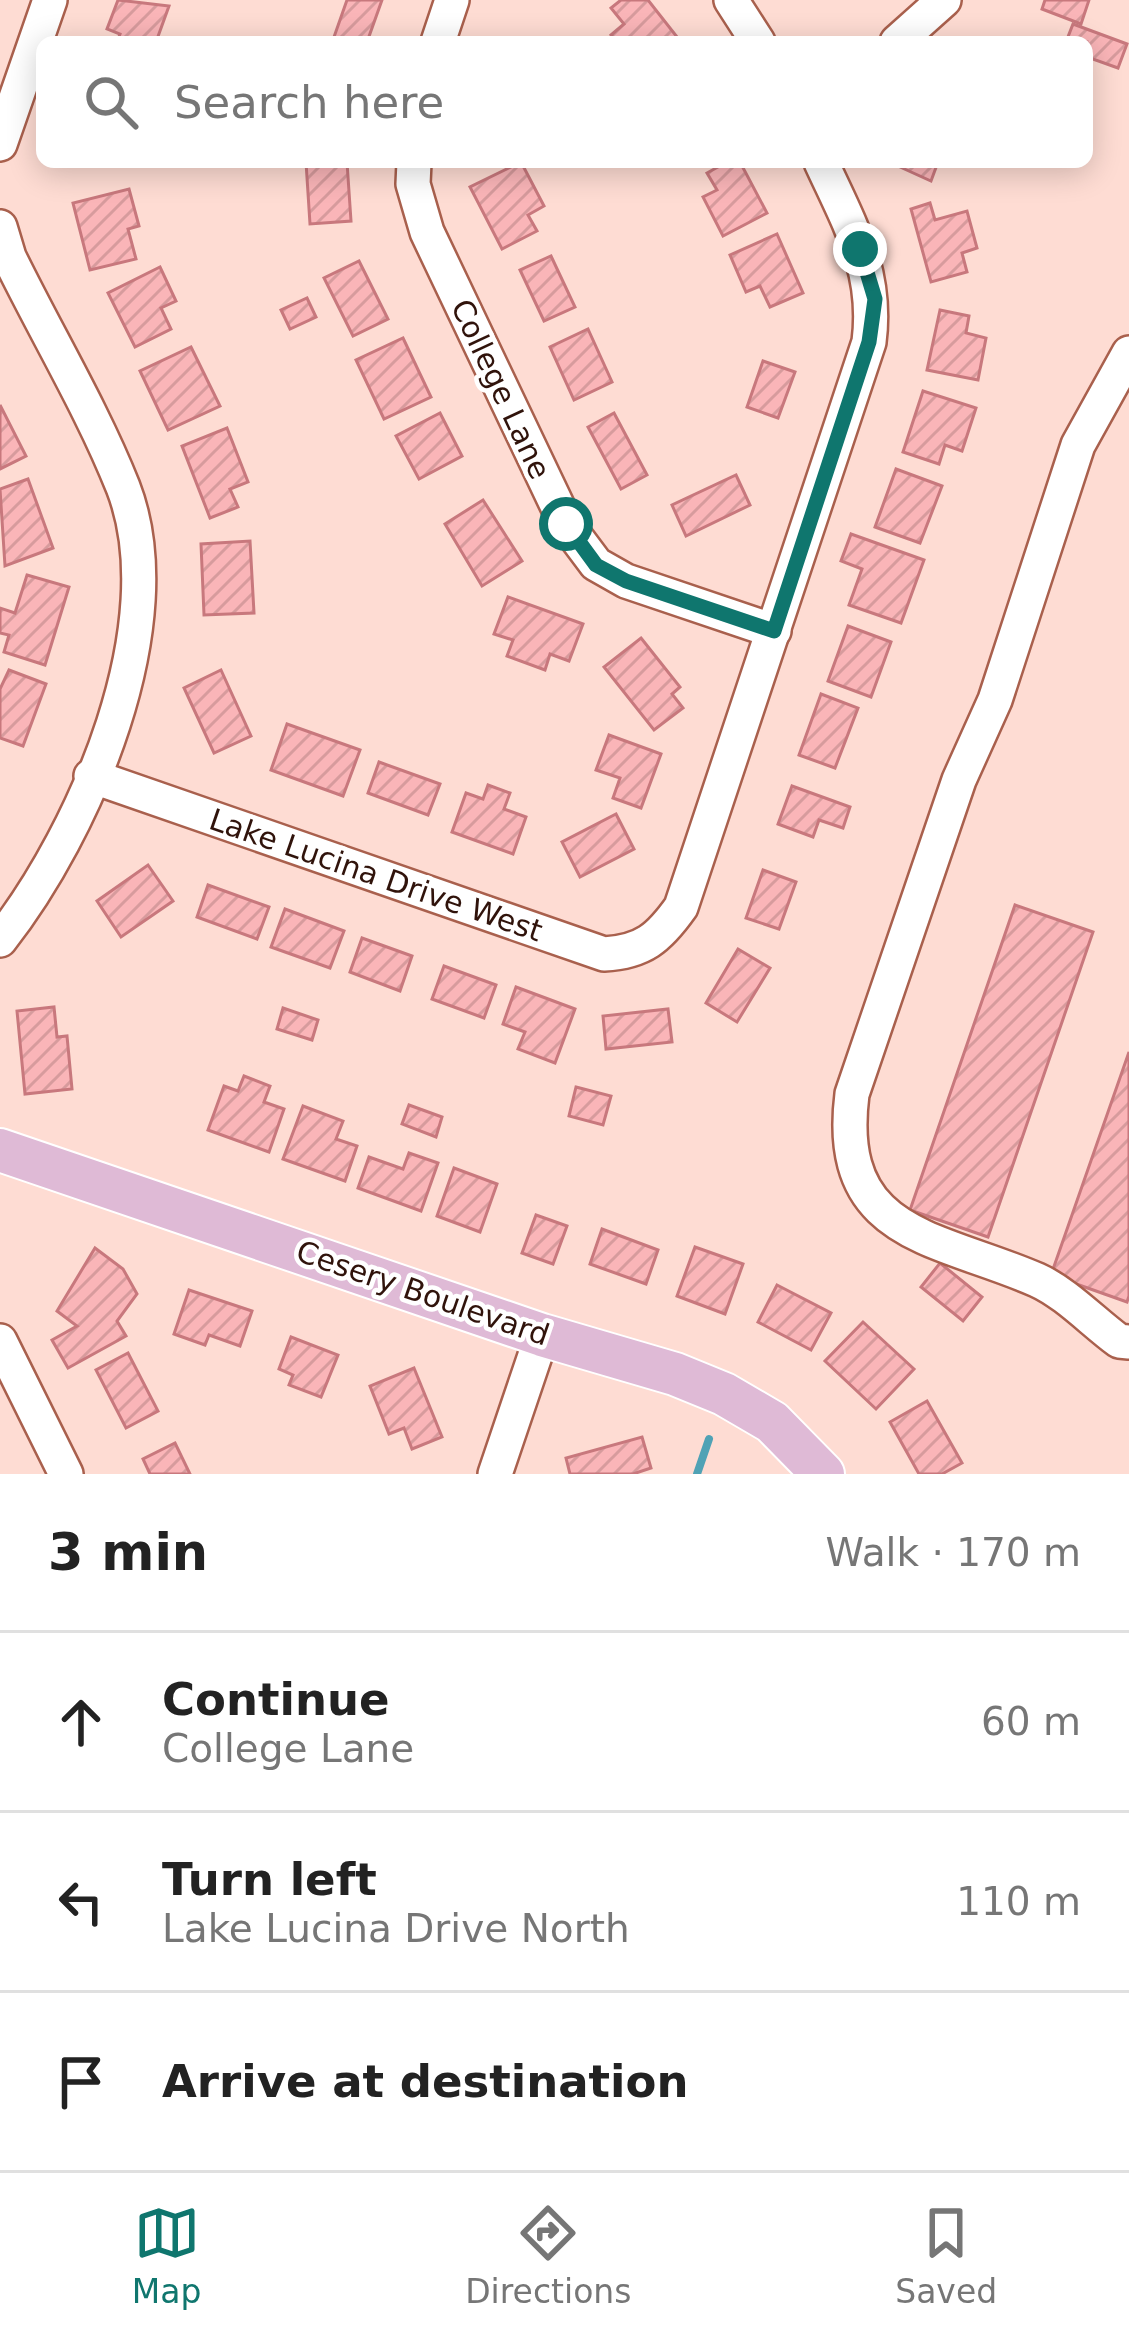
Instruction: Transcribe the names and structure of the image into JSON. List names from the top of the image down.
{
  "streets": {
    "main road": ["Cesery Boulevard"],
    "street": ["College Lane", "Lake Lucina Drive West"]
  },
  "crossings": [
    ["College Lane", "Lake Lucina Drive West"]
  ],
  "page": {
    "search": "Search here",
    "heading": ["3 min", "Walk · 170 m"],
    "list": [
      ["Continue", "College Lane", "60 m"],
      ["Turn left", "Lake Lucina Drive North", "110 m"],
      "Arrive at destination"
    ],
    "nav": ["Map", "Directions", "Saved"]
  }
}
